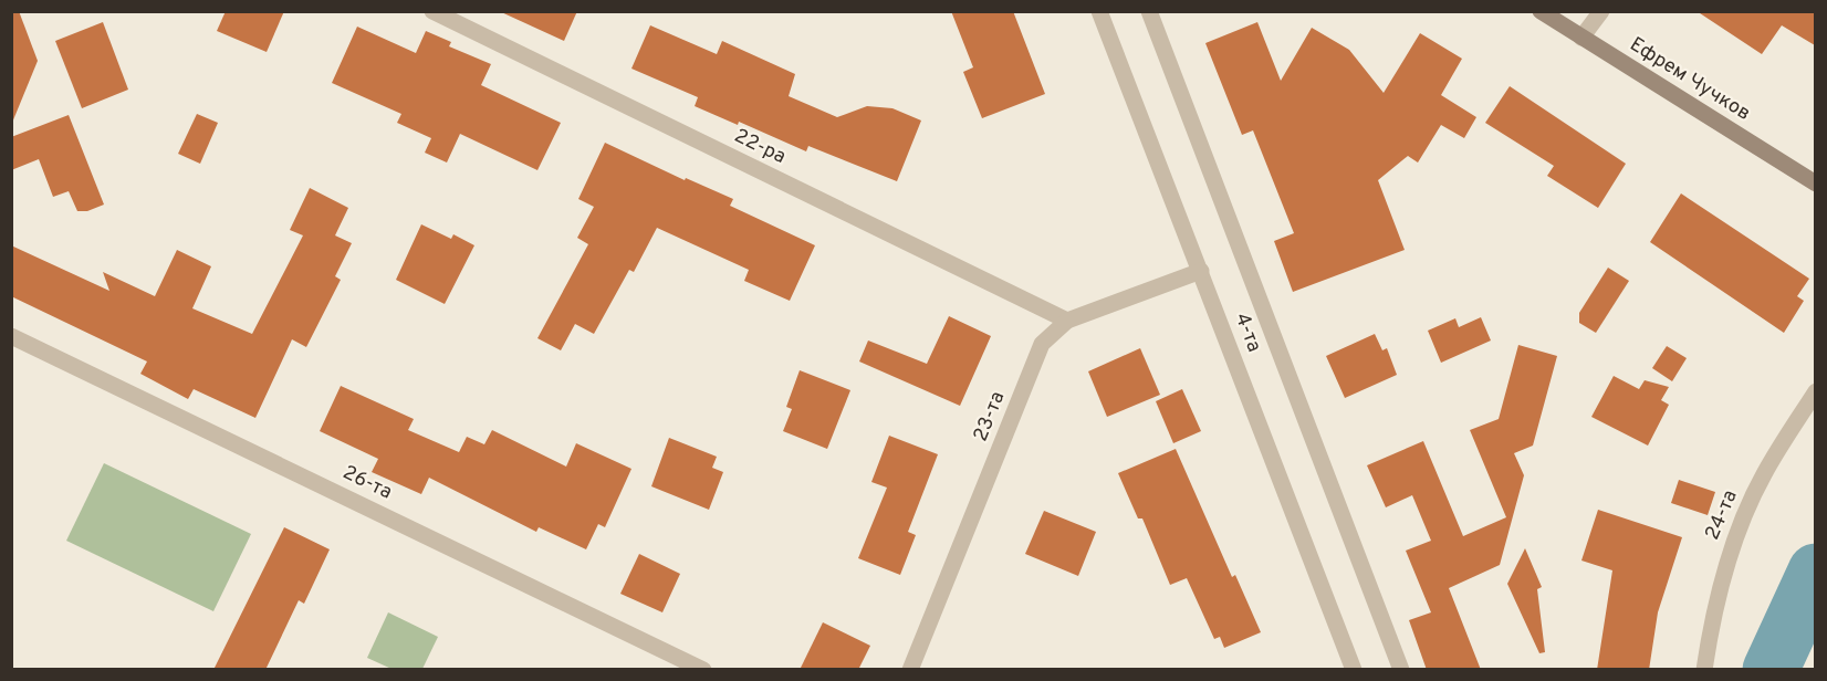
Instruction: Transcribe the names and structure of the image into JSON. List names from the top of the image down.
{
  "streets": {
    "street": [
      "Ефрем Чучков",
      "22-ра",
      "4-та",
      "23-та",
      "26-та",
      "24-та"
    ]
  },
  "crossings": [
    ["22-ра", "23-та"],
    ["4-та", "23-та"]
  ]
}
